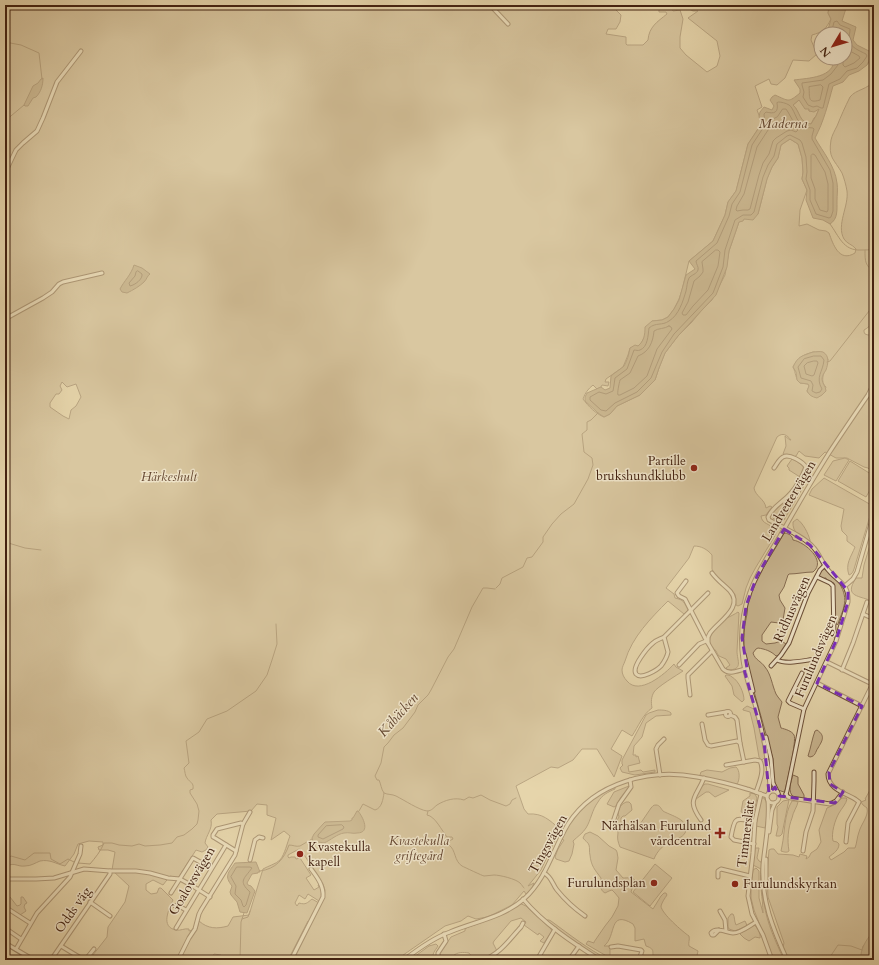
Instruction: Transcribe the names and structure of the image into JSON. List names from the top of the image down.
{
  "streets": {
    "street": [
      "Landvettervägen",
      "Ridhusvägen",
      "Furulundsvägen",
      "Timmerslätt",
      "Tingsvägen",
      "Goalovsvägen",
      "Odds väg"
    ]
  },
  "crossings": [
    ["Landvettervägen", "Tingsvägen"],
    ["Timmerslätt", "Tingsvägen"]
  ],
  "water": ["Maderna", "Kåbäcken"],
  "parks": ["Härkeshult", "Kvastekulla griftegård"],
  "places": {
    "other": [
      "Partille brukshundklubb",
      "Kvastekulla kapell",
      "Furulundsplan",
      "Furulundskyrkan"
    ],
    "health": ["Närhälsan Furulund vårdcentral"]
  },
  "north": "bottom left"
}
